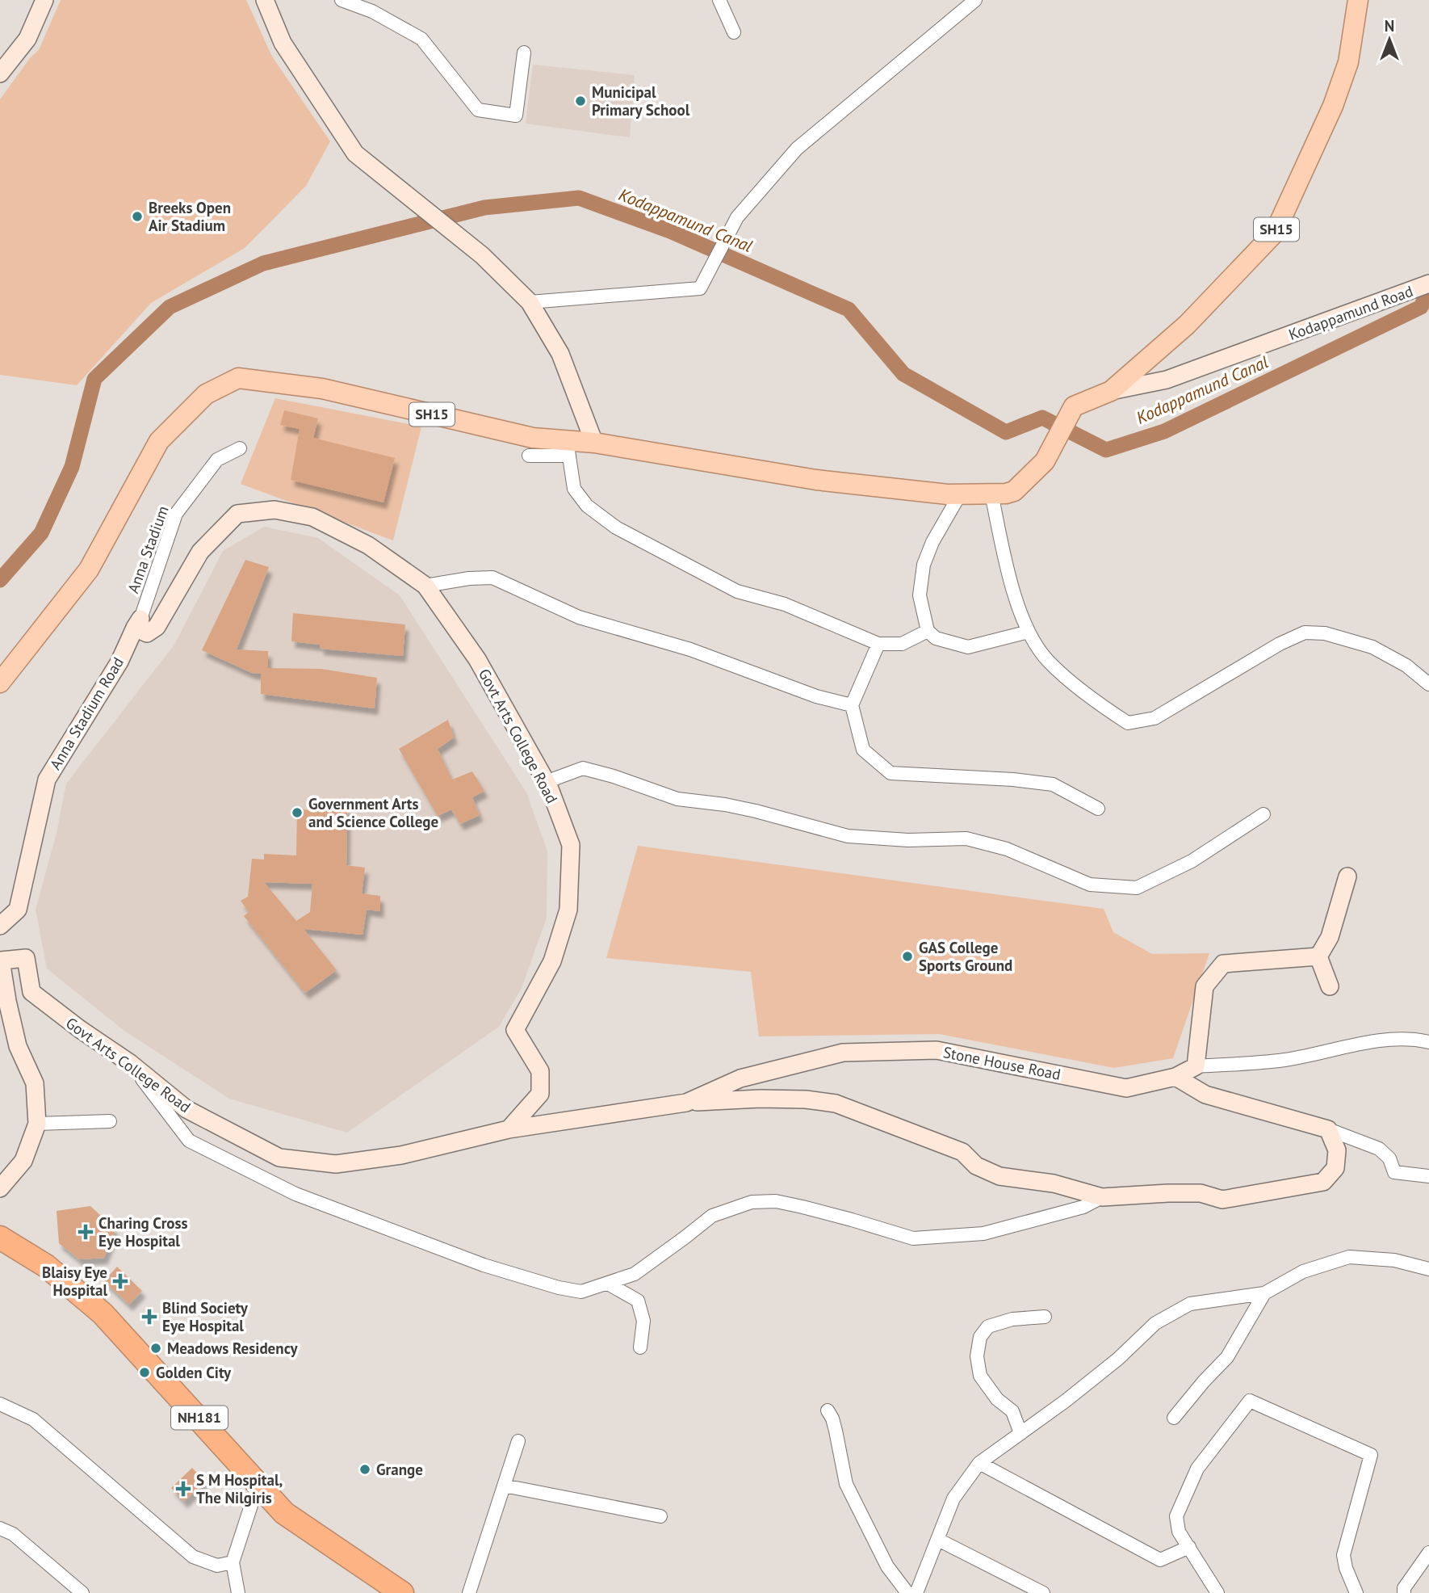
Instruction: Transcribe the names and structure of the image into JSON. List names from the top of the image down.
{
  "streets": {
    "highway": ["NH181"],
    "main road": ["SH15"],
    "street": [
      "Kodappamund Road",
      "Anna Stadium",
      "Anna Stadium Road",
      "Govt Arts College Road",
      "Stone House Road"
    ]
  },
  "crossings": [
    ["SH15", "Kodappamund Road"],
    ["Anna Stadium", "Anna Stadium Road"],
    ["Anna Stadium", "Govt Arts College Road"],
    ["Anna Stadium Road", "Govt Arts College Road"],
    ["Govt Arts College Road", "Stone House Road"]
  ],
  "water": ["Kodappamund Canal"],
  "places": {
    "other": [
      "Municipal Primary School",
      "Breeks Open Air Stadium",
      "Government Arts and Science College",
      "GAS College Sports Ground",
      "Meadows Residency",
      "Golden City",
      "Grange"
    ],
    "health": [
      "Charing Cross Eye Hospital",
      "Blaisy Eye Hospital",
      "Blind Society Eye Hospital",
      "S M Hospital, The Nilgiris"
    ]
  },
  "north": "top"
}
